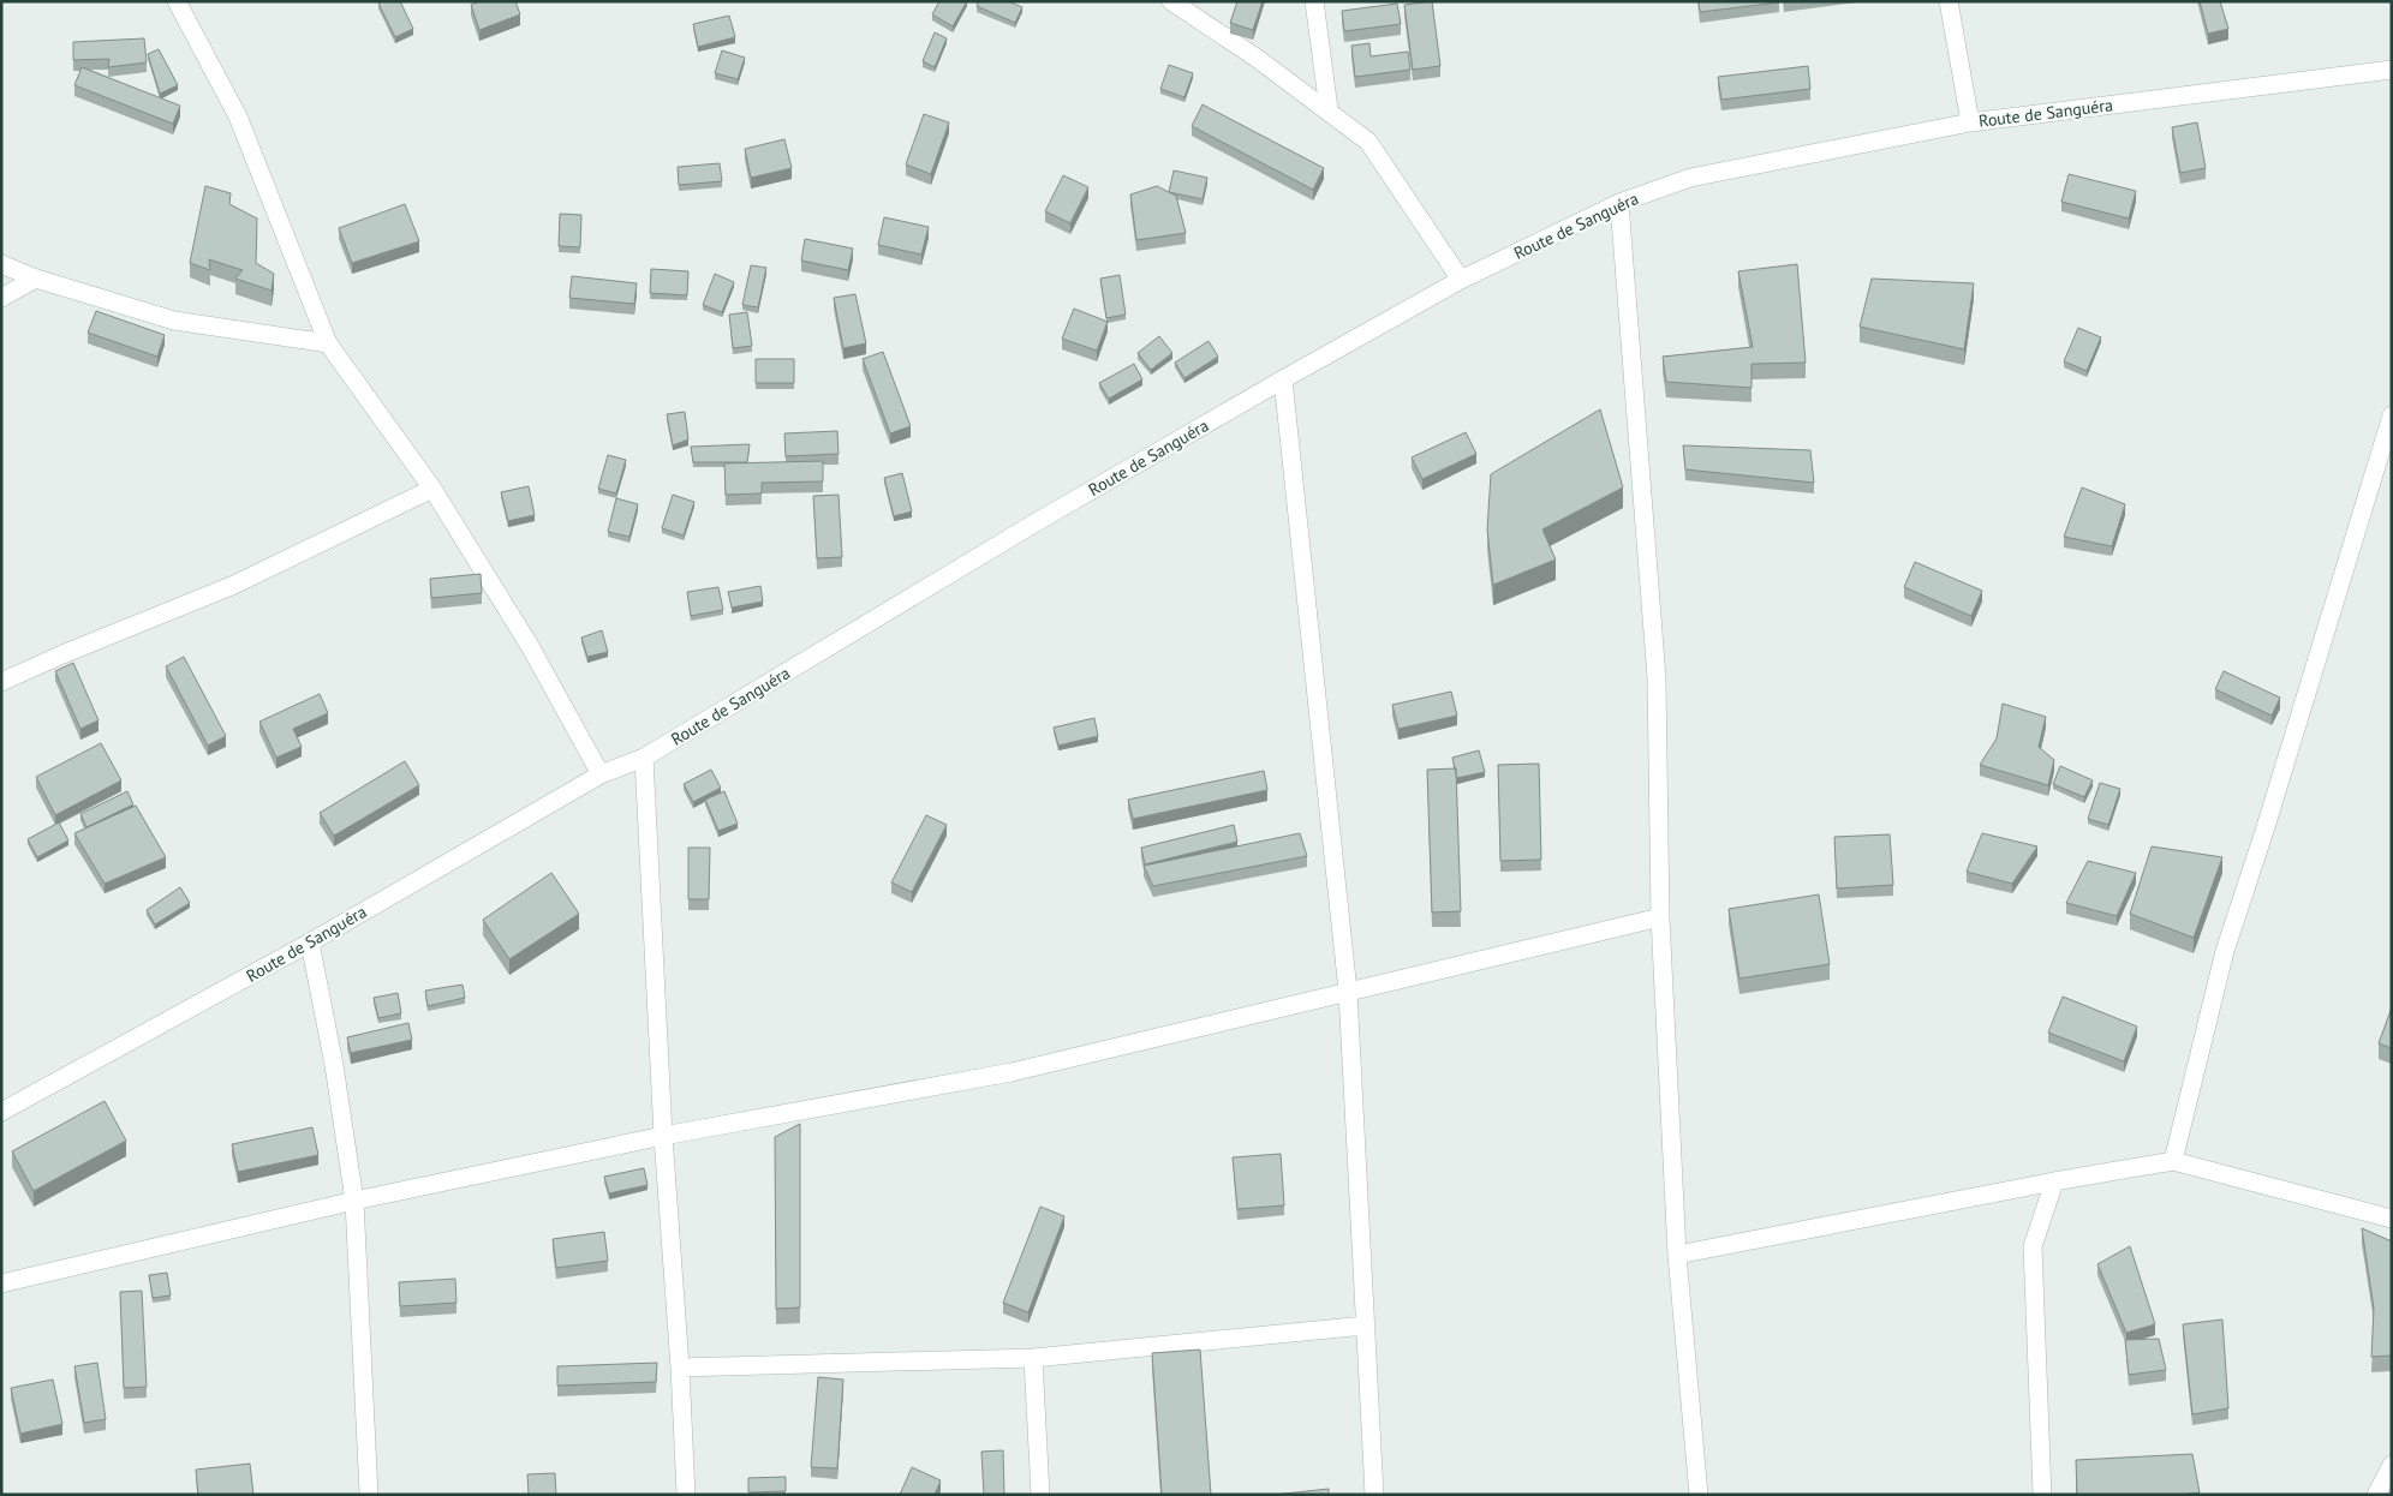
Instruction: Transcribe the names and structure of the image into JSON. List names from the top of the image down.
{
  "streets": {
    "street": ["Route de Sanguéra"]
  }
}
